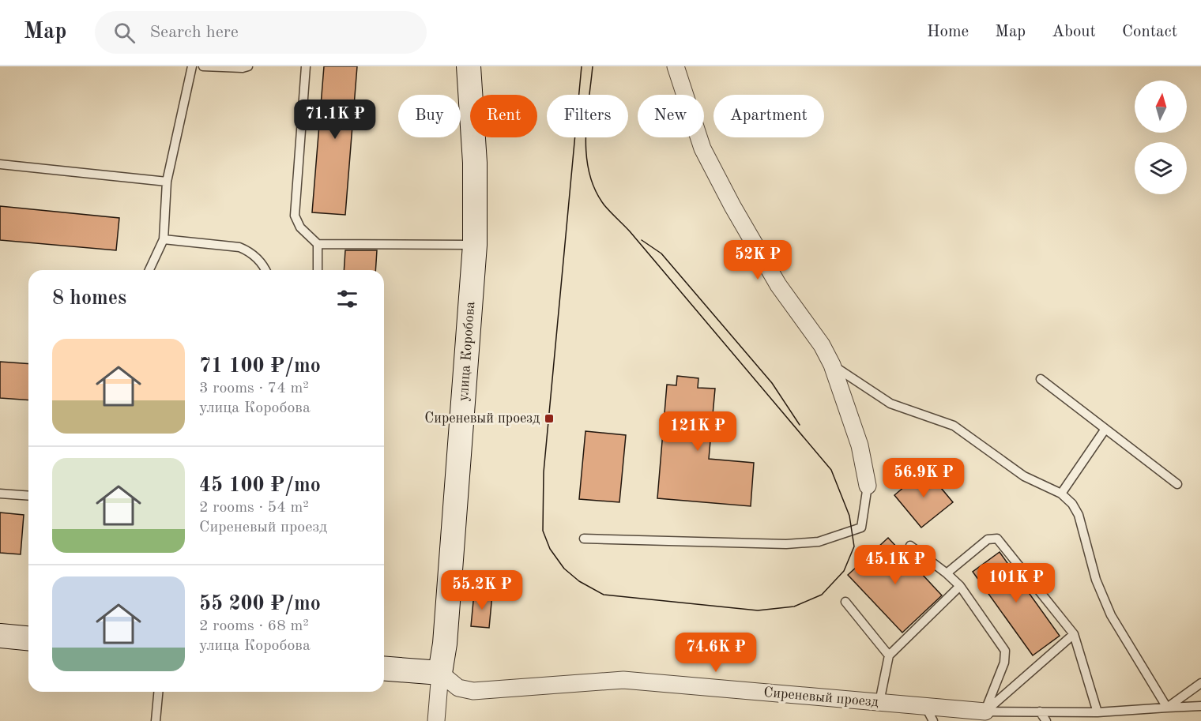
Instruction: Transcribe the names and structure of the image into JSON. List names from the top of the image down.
{
  "streets": {
    "street": ["улица Коробова", "Сиреневый проезд"]
  },
  "crossings": [
    ["улица Коробова", "Сиреневый проезд"]
  ],
  "places": {
    "transit": ["Сиреневый проезд"]
  },
  "north": "top",
  "page": {
    "header": "Map",
    "search": "Search here",
    "nav": [
      "Home",
      "Map",
      "About",
      "Contact"
    ],
    "chip": [
      "Buy",
      "Rent",
      "Filters",
      "New",
      "Apartment"
    ],
    "price": [
      "71.1K ₽",
      "52K ₽",
      "121K ₽",
      "56.9K ₽",
      "45.1K ₽",
      "101K ₽",
      "55.2K ₽",
      "74.6K ₽"
    ],
    "heading": "8 homes",
    "list": [
      {
        "name": "71 100 ₽/mo",
        "note": "3 rooms · 74 m² · улица Коробова"
      },
      {
        "name": "45 100 ₽/mo",
        "note": "2 rooms · 54 m² · Сиреневый проезд"
      },
      {
        "name": "55 200 ₽/mo",
        "note": "2 rooms · 68 m² · улица Коробова"
      }
    ]
  }
}
